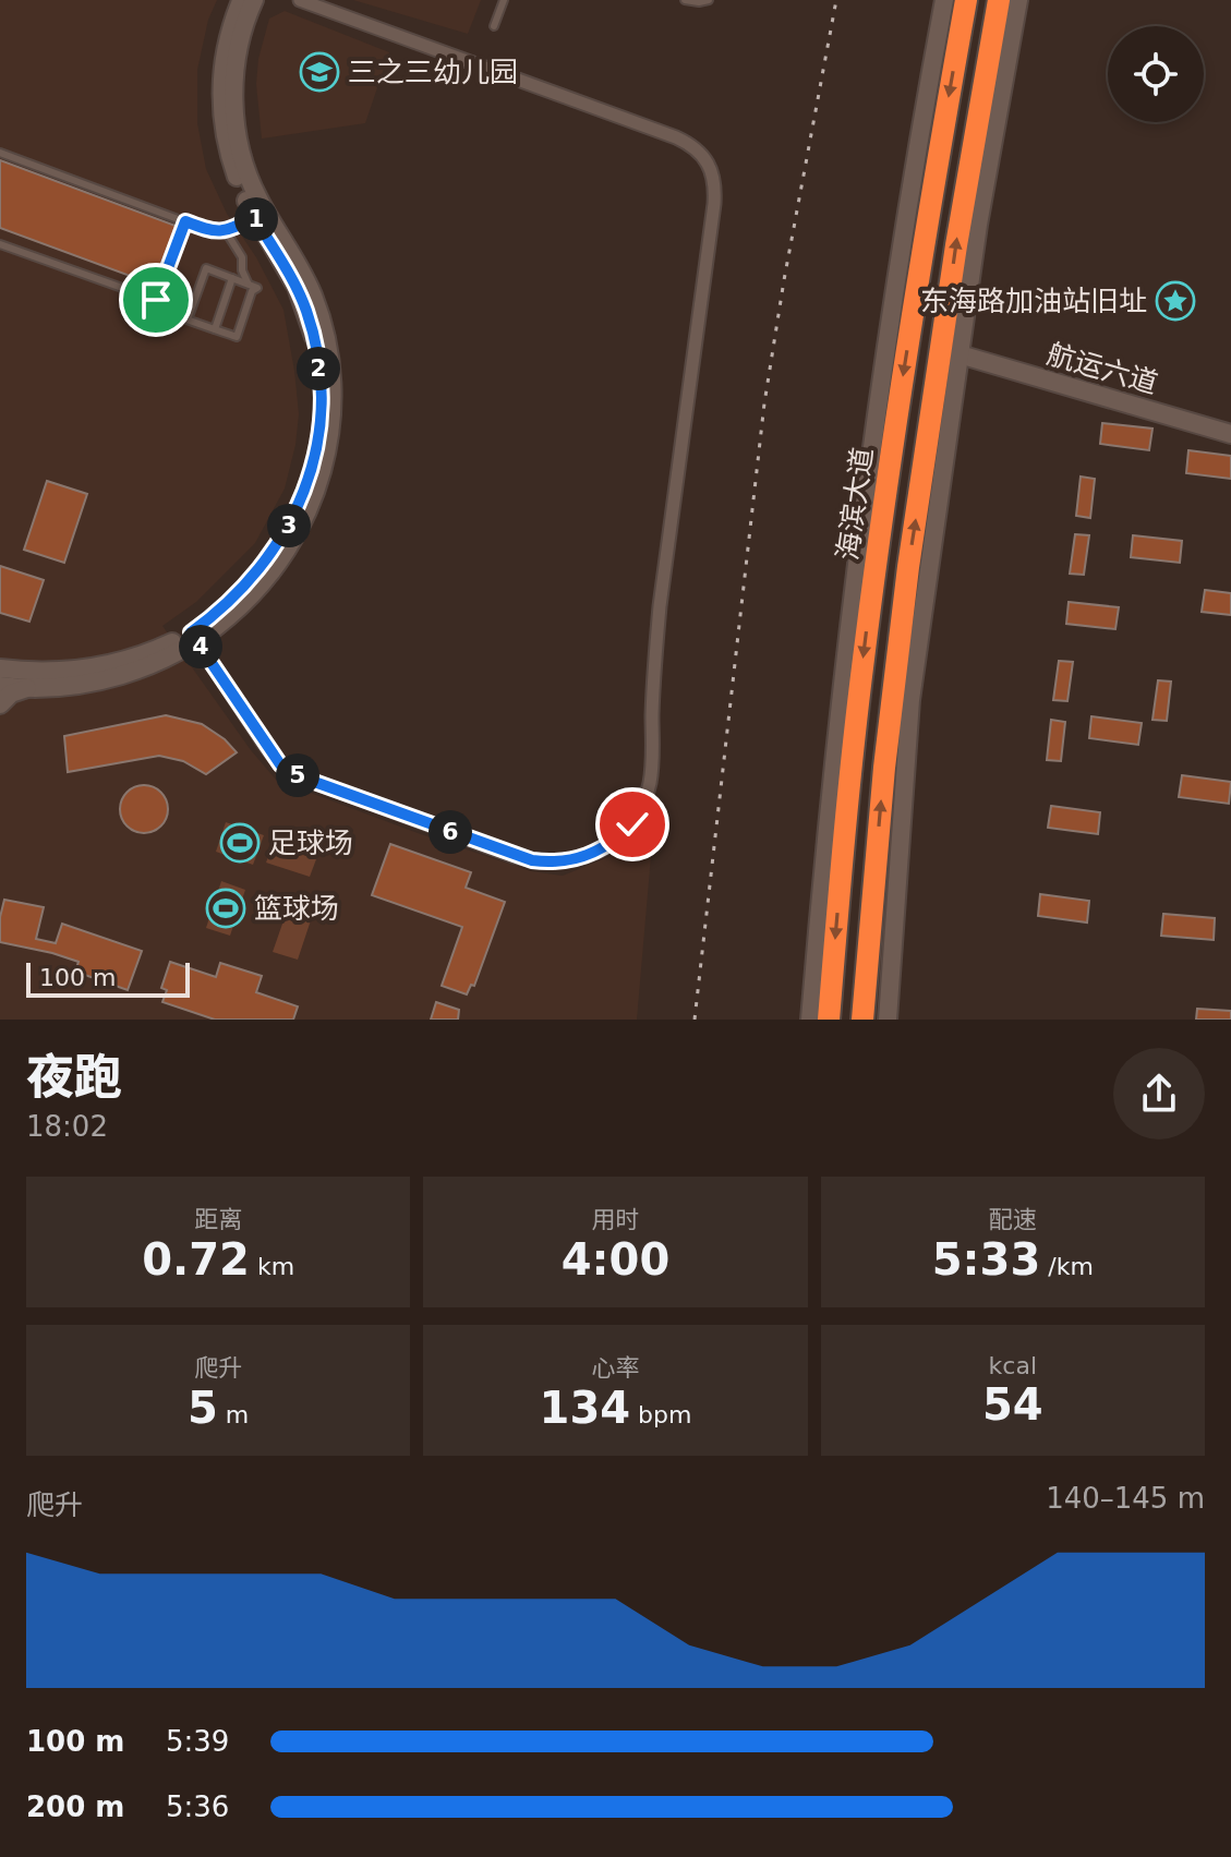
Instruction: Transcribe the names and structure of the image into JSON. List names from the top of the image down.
{
  "streets": {
    "highway": ["海滨大道"],
    "main road": ["航运六道"]
  },
  "places": {
    "school or university": ["三之三幼儿园"],
    "place": ["东海路加油站旧址"],
    "sports": ["足球场", "篮球场"]
  },
  "scale_bar": "100 m",
  "page": {
    "pins": [
      "1",
      "2",
      "3",
      "4",
      "5",
      "6"
    ],
    "scale": "100 m",
    "heading": ["夜跑", "18:02"],
    "stats": [
      ["距离", "0.72 km"],
      ["用时", "4:00"],
      ["配速", "5:33 /km"],
      ["爬升", "5 m"],
      ["心率", "134 bpm"],
      ["kcal", "54"]
    ],
    "chart": ["爬升", "140–145 m"],
    "list": [
      {
        "name": "100 m",
        "note": "5:39"
      },
      {
        "name": "200 m",
        "note": "5:36"
      }
    ]
  }
}
